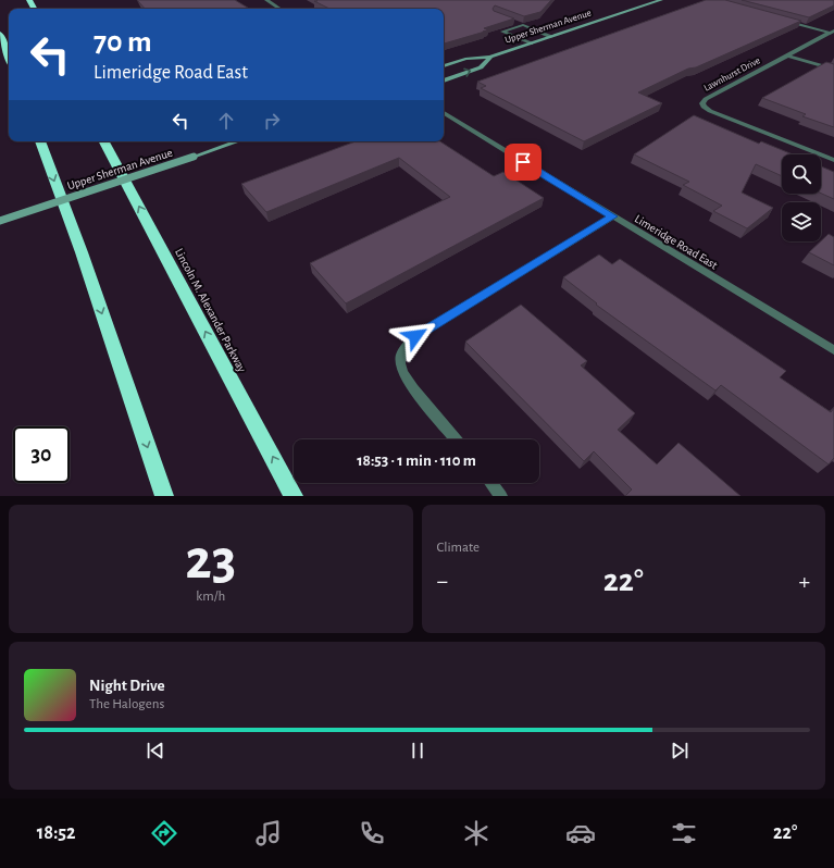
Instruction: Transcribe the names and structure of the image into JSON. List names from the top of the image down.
{
  "streets": {
    "highway": ["Lincoln M. Alexander Parkway"],
    "main road": ["Upper Sherman Avenue"],
    "street": ["Lawnhurst Drive", "Limeridge Road East"]
  },
  "page": {
    "turn": ["70 m", "Limeridge Road East"],
    "limit": "30",
    "trip": "18:53 · 1 min · 110 m",
    "tile": [
      ["23", "km/h"],
      "Climate"
    ],
    "heat": ["−", "22°", "+"],
    "song": ["Night Drive", "The Halogens"],
    "tabs": ["18:52", "22°"]
  }
}
